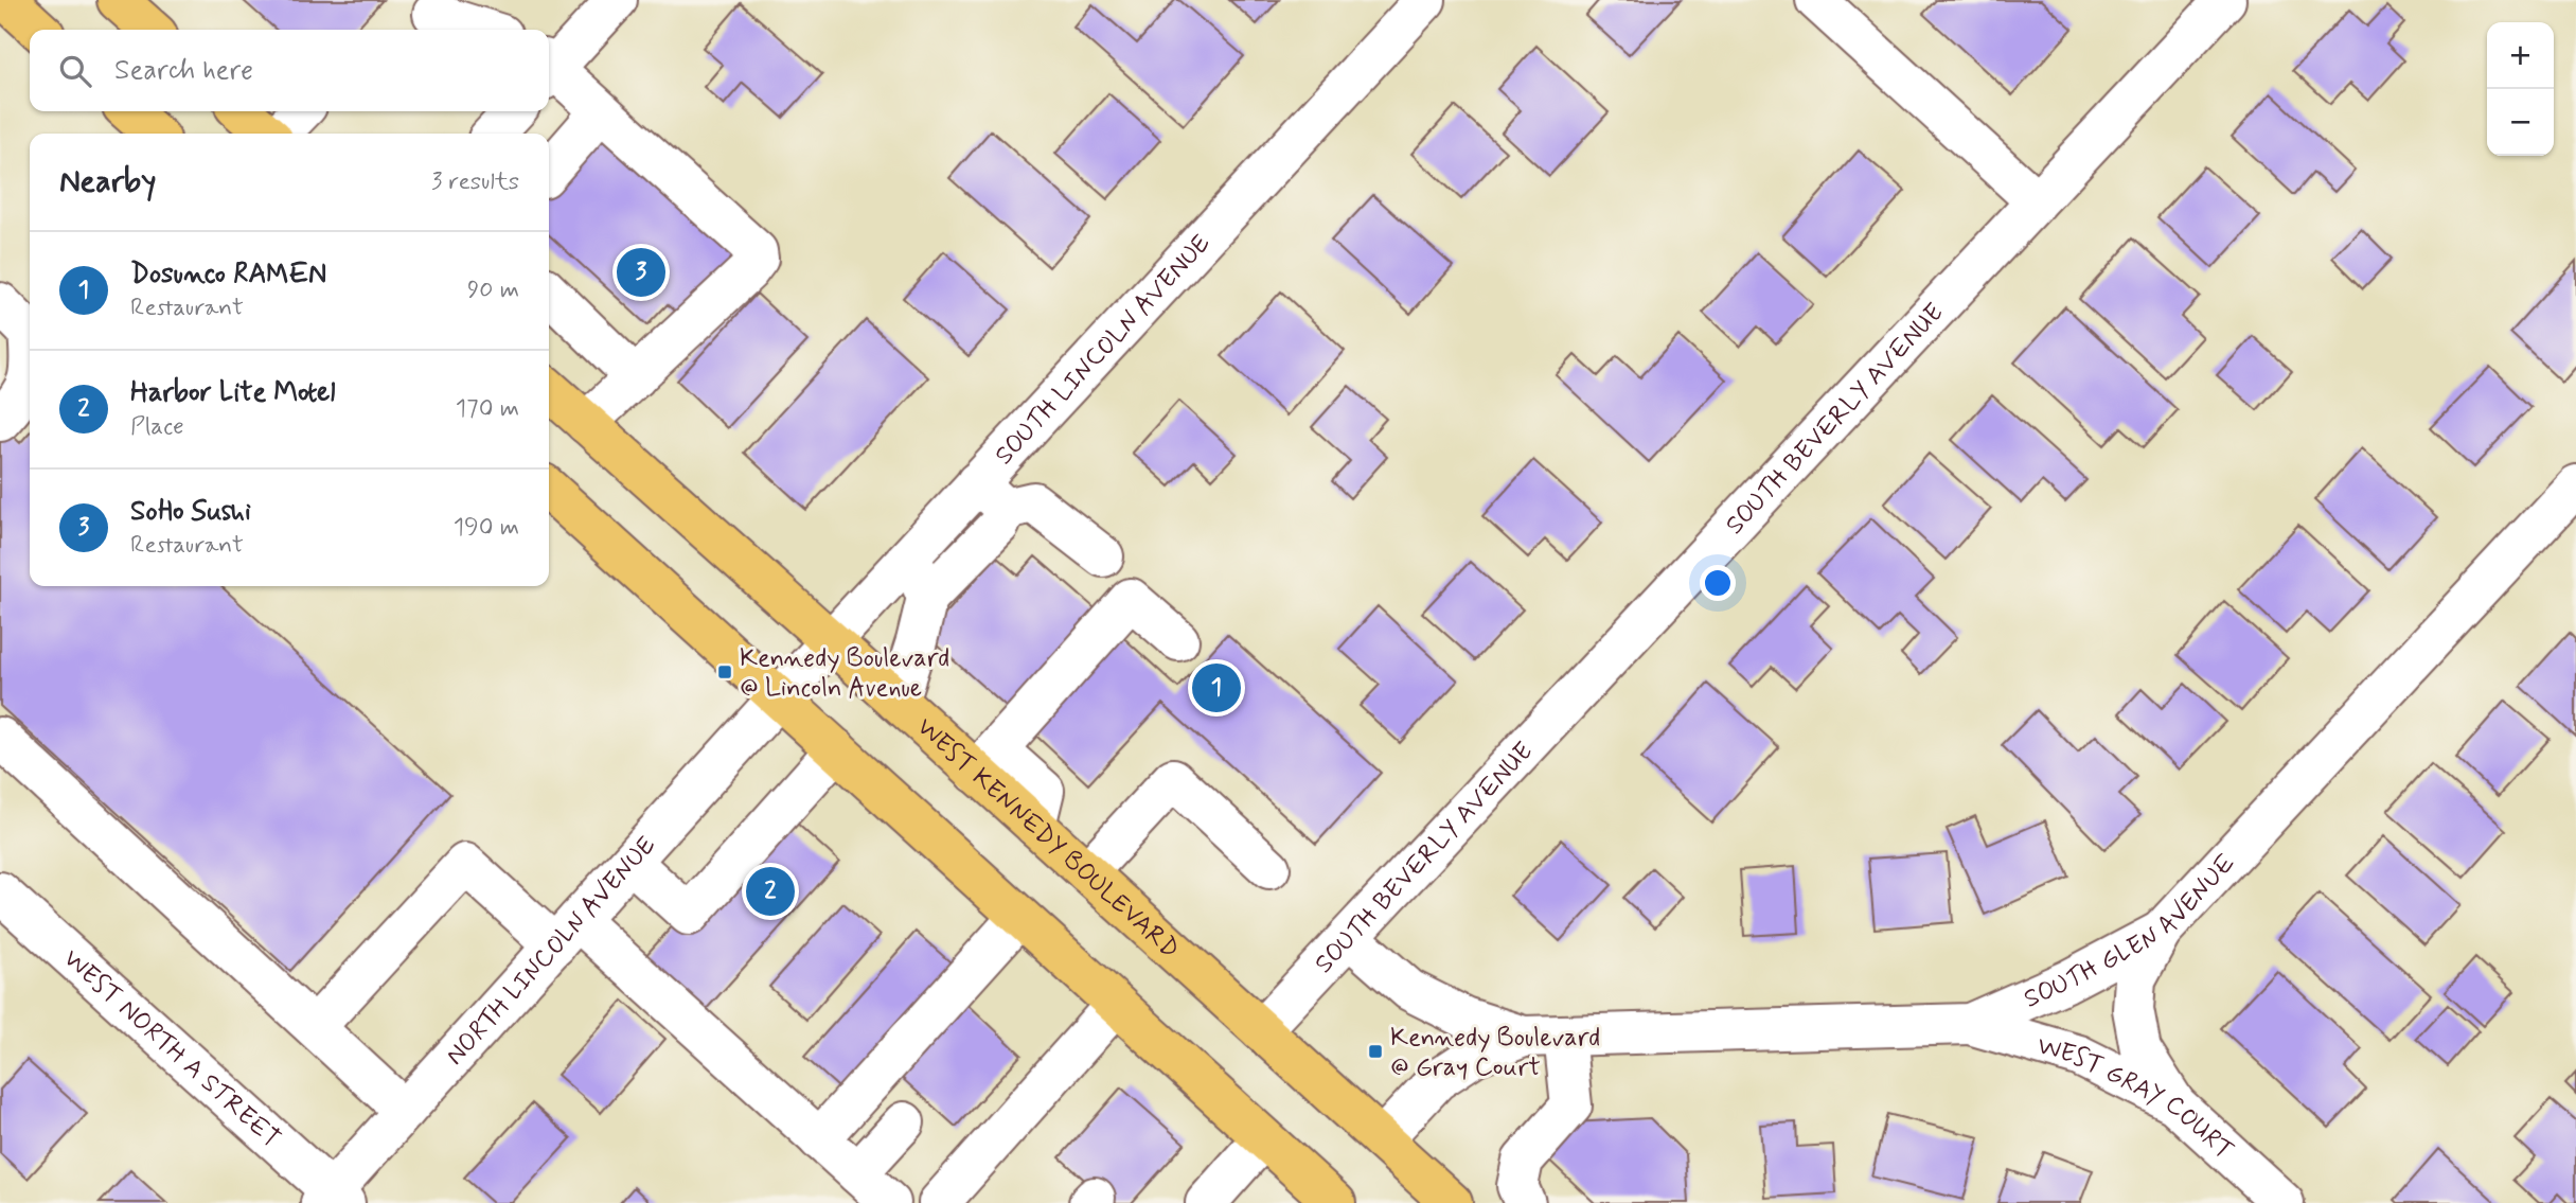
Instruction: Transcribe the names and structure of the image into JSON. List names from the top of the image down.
{
  "streets": {
    "main road": ["WEST KENNEDY BOULEVARD"],
    "street": [
      "SOUTH LINCOLN AVENUE",
      "SOUTH BEVERLY AVENUE",
      "SOUTH GLEN AVENUE",
      "NORTH LINCOLN AVENUE",
      "WEST NORTH A STREET",
      "WEST GRAY COURT"
    ]
  },
  "crossings": [
    ["SOUTH LINCOLN AVENUE", "WEST KENNEDY BOULEVARD"],
    ["SOUTH LINCOLN AVENUE", "NORTH LINCOLN AVENUE"],
    ["SOUTH BEVERLY AVENUE", "WEST KENNEDY BOULEVARD"],
    ["SOUTH BEVERLY AVENUE", "SOUTH GLEN AVENUE"],
    ["WEST KENNEDY BOULEVARD", "SOUTH GLEN AVENUE"],
    ["SOUTH GLEN AVENUE", "WEST GRAY COURT"],
    ["NORTH LINCOLN AVENUE", "WEST NORTH A STREET"]
  ],
  "places": {
    "transit": ["Kennedy Boulevard @ Lincoln Avenue", "Kennedy Boulevard @ Gray Court"]
  },
  "page": {
    "map_buttons": ["+", "−"],
    "search": "Search here",
    "heading": ["Nearby", "3 results"],
    "list": [
      {
        "mark": "1",
        "name": "Dosunco RAMEN",
        "note": "Restaurant",
        "value": "90 m"
      },
      {
        "mark": "2",
        "name": "Harbor Lite Motel",
        "note": "Place",
        "value": "170 m"
      },
      {
        "mark": "3",
        "name": "SoHo Sushi",
        "note": "Restaurant",
        "value": "190 m"
      }
    ],
    "pins": ["3", "1", "2"]
  }
}
